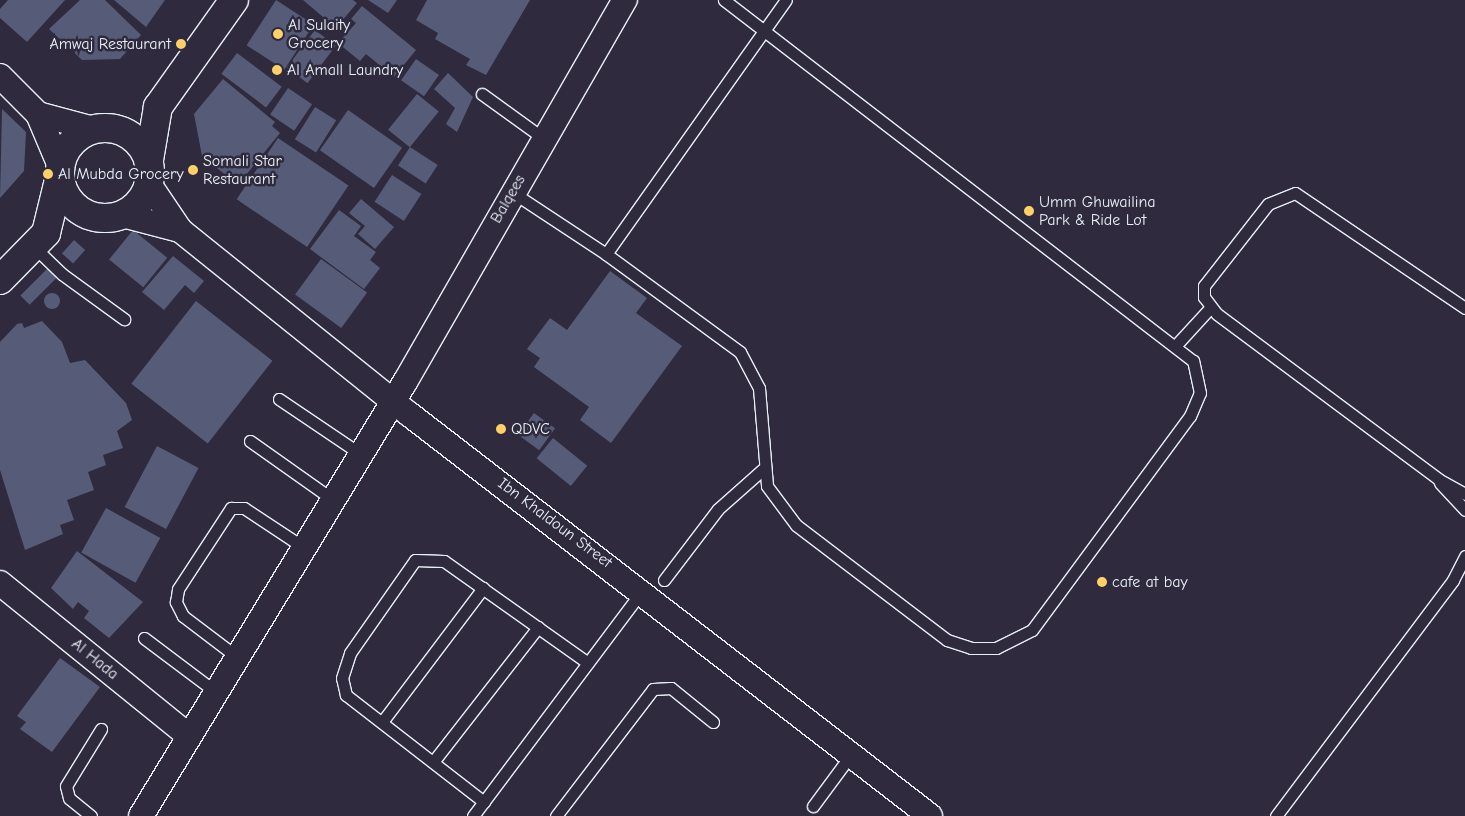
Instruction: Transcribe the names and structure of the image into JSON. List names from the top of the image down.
{
  "streets": {
    "street": ["Balqees", "Ibn Khaldoun Street", "Al Hada"]
  },
  "crossings": [
    ["Balqees", "Ibn Khaldoun Street"],
    ["Balqees", "Al Hada"]
  ],
  "places": [
    "Al Sulaity Grocery",
    "Amwaj Restaurant",
    "Al Amall Laundry",
    "Somali Star Restaurant",
    "Al Mubda Grocery",
    "Umm Ghuwailina Park & Ride Lot",
    "QDVC",
    "cafe at bay"
  ]
}
